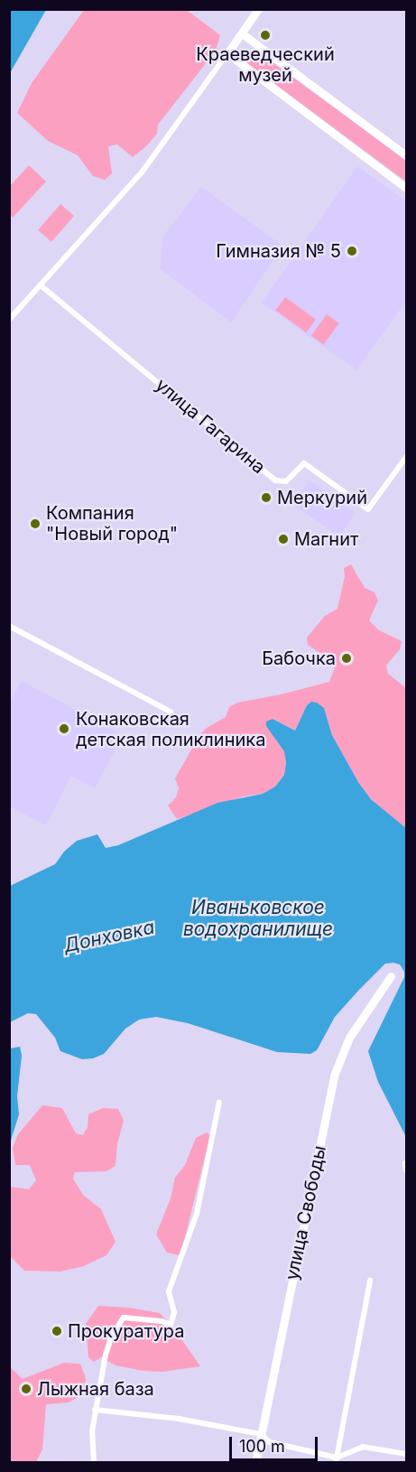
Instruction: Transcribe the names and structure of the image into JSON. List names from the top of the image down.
{
  "streets": {
    "main road": ["улица Свободы"],
    "street": ["улица Гагарина"]
  },
  "water": ["Иваньковское водохранилище", "Донховка"],
  "places": [
    "Краеведческий музей",
    "Гимназия № 5",
    "Меркурий",
    "Компания \"Новый город\"",
    "Магнит",
    "Бабочка",
    "Конаковская детская поликлиника",
    "Прокуратура",
    "Лыжная база"
  ],
  "scale_bar": "100 m"
}
